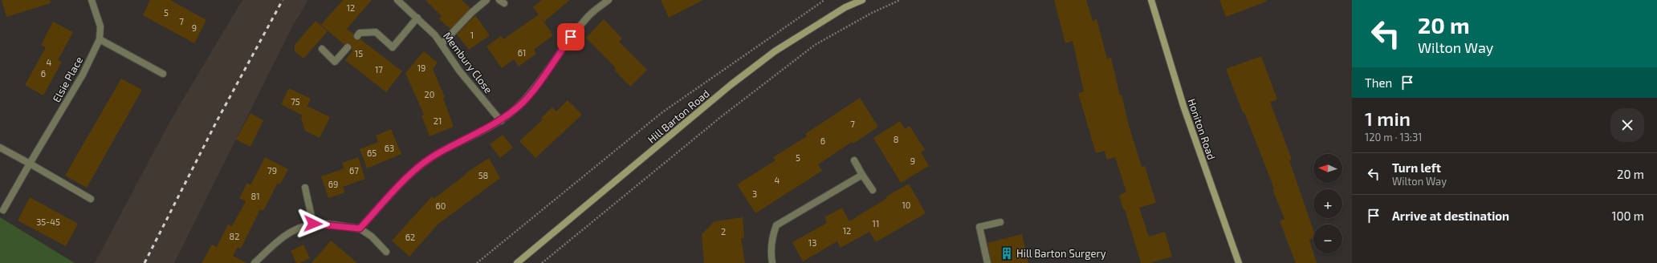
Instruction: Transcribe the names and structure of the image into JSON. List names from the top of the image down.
{
  "streets": {
    "main road": ["Hill Barton Road", "Honiton Road"],
    "street": ["Membury Close", "Elsie Place"]
  },
  "places": {
    "building": ["Hill Barton Surgery"]
  },
  "house_numbers": [
    "12",
    "5",
    "7",
    "9",
    "1",
    "61",
    "15",
    "4",
    "19",
    "17",
    "6",
    "20",
    "75",
    "21",
    "7",
    "8",
    "6",
    "63",
    "65",
    "5",
    "9",
    "79",
    "67",
    "58",
    "4",
    "69",
    "3",
    "81",
    "10",
    "60",
    "35-45",
    "11",
    "12",
    "2",
    "82",
    "62",
    "13"
  ],
  "north": "left",
  "page": {
    "turn": ["20 m", "Wilton Way"],
    "then": "Then",
    "heading": ["1 min", "120 m · 13:31"],
    "list": [
      {
        "name": "Turn left",
        "note": "Wilton Way",
        "value": "20 m"
      },
      {
        "name": "Arrive at destination",
        "value": "100 m"
      }
    ],
    "map_buttons": ["+", "−"]
  }
}
